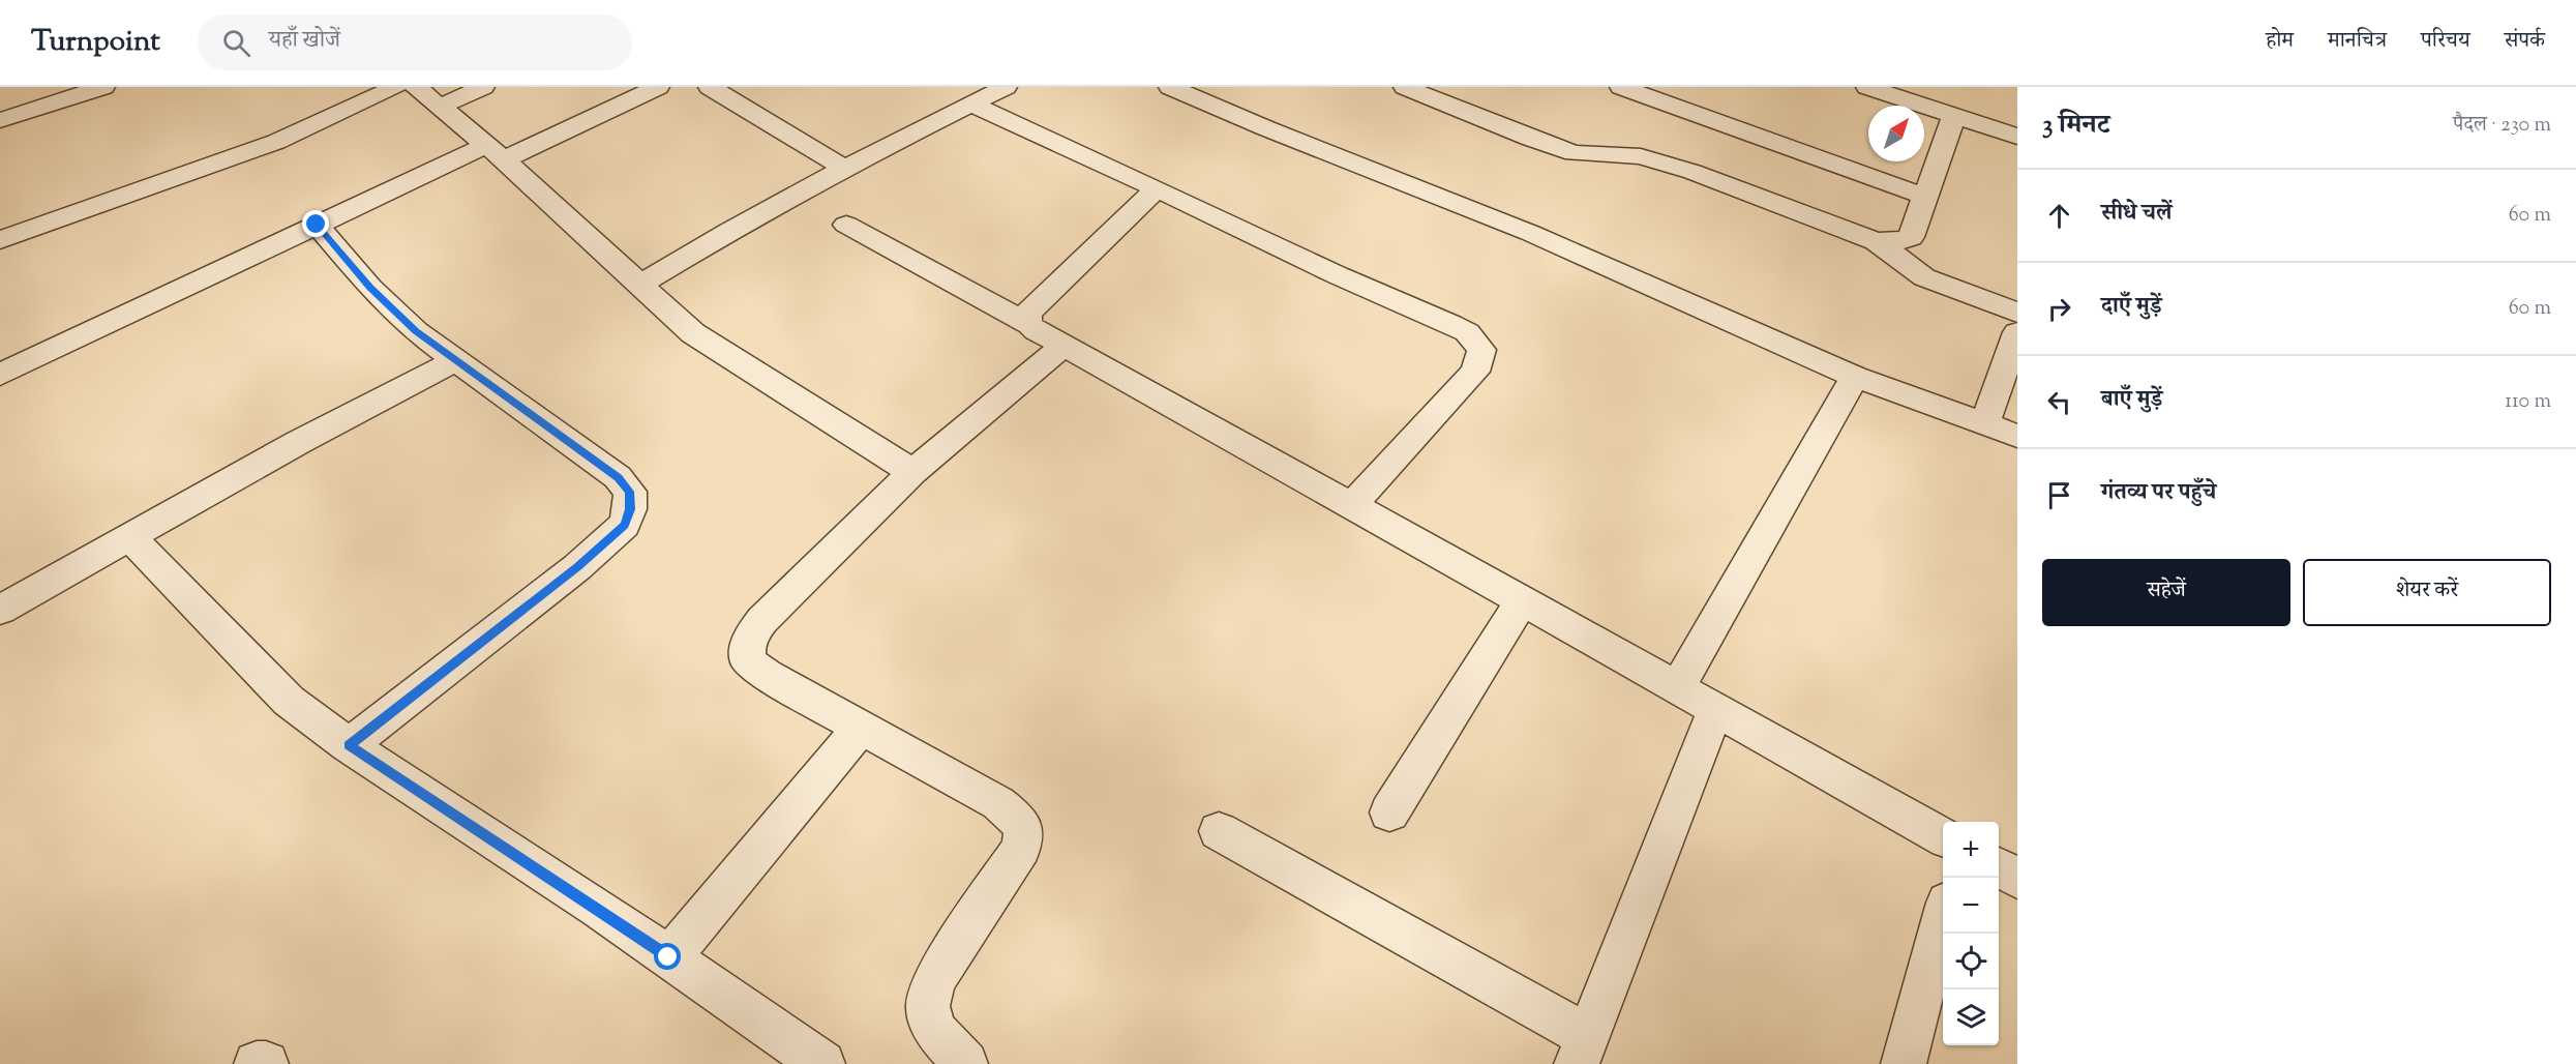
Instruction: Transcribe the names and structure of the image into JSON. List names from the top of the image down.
{
  "north": "top right",
  "page": {
    "header": "Turnpoint",
    "search": "यहाँ खोजें",
    "nav": [
      "होम",
      "मानचित्र",
      "परिचय",
      "संपर्क"
    ],
    "heading": ["3 मिनट", "पैदल · 230 m"],
    "list": [
      ["सीधे चलें", "60 m"],
      ["दाएँ मुड़ें", "60 m"],
      ["बाएँ मुड़ें", "110 m"],
      "गंतव्य पर पहुँचे"
    ],
    "buttons": ["सहेजें", "शेयर करें"],
    "map_buttons": ["+", "−"]
  }
}
